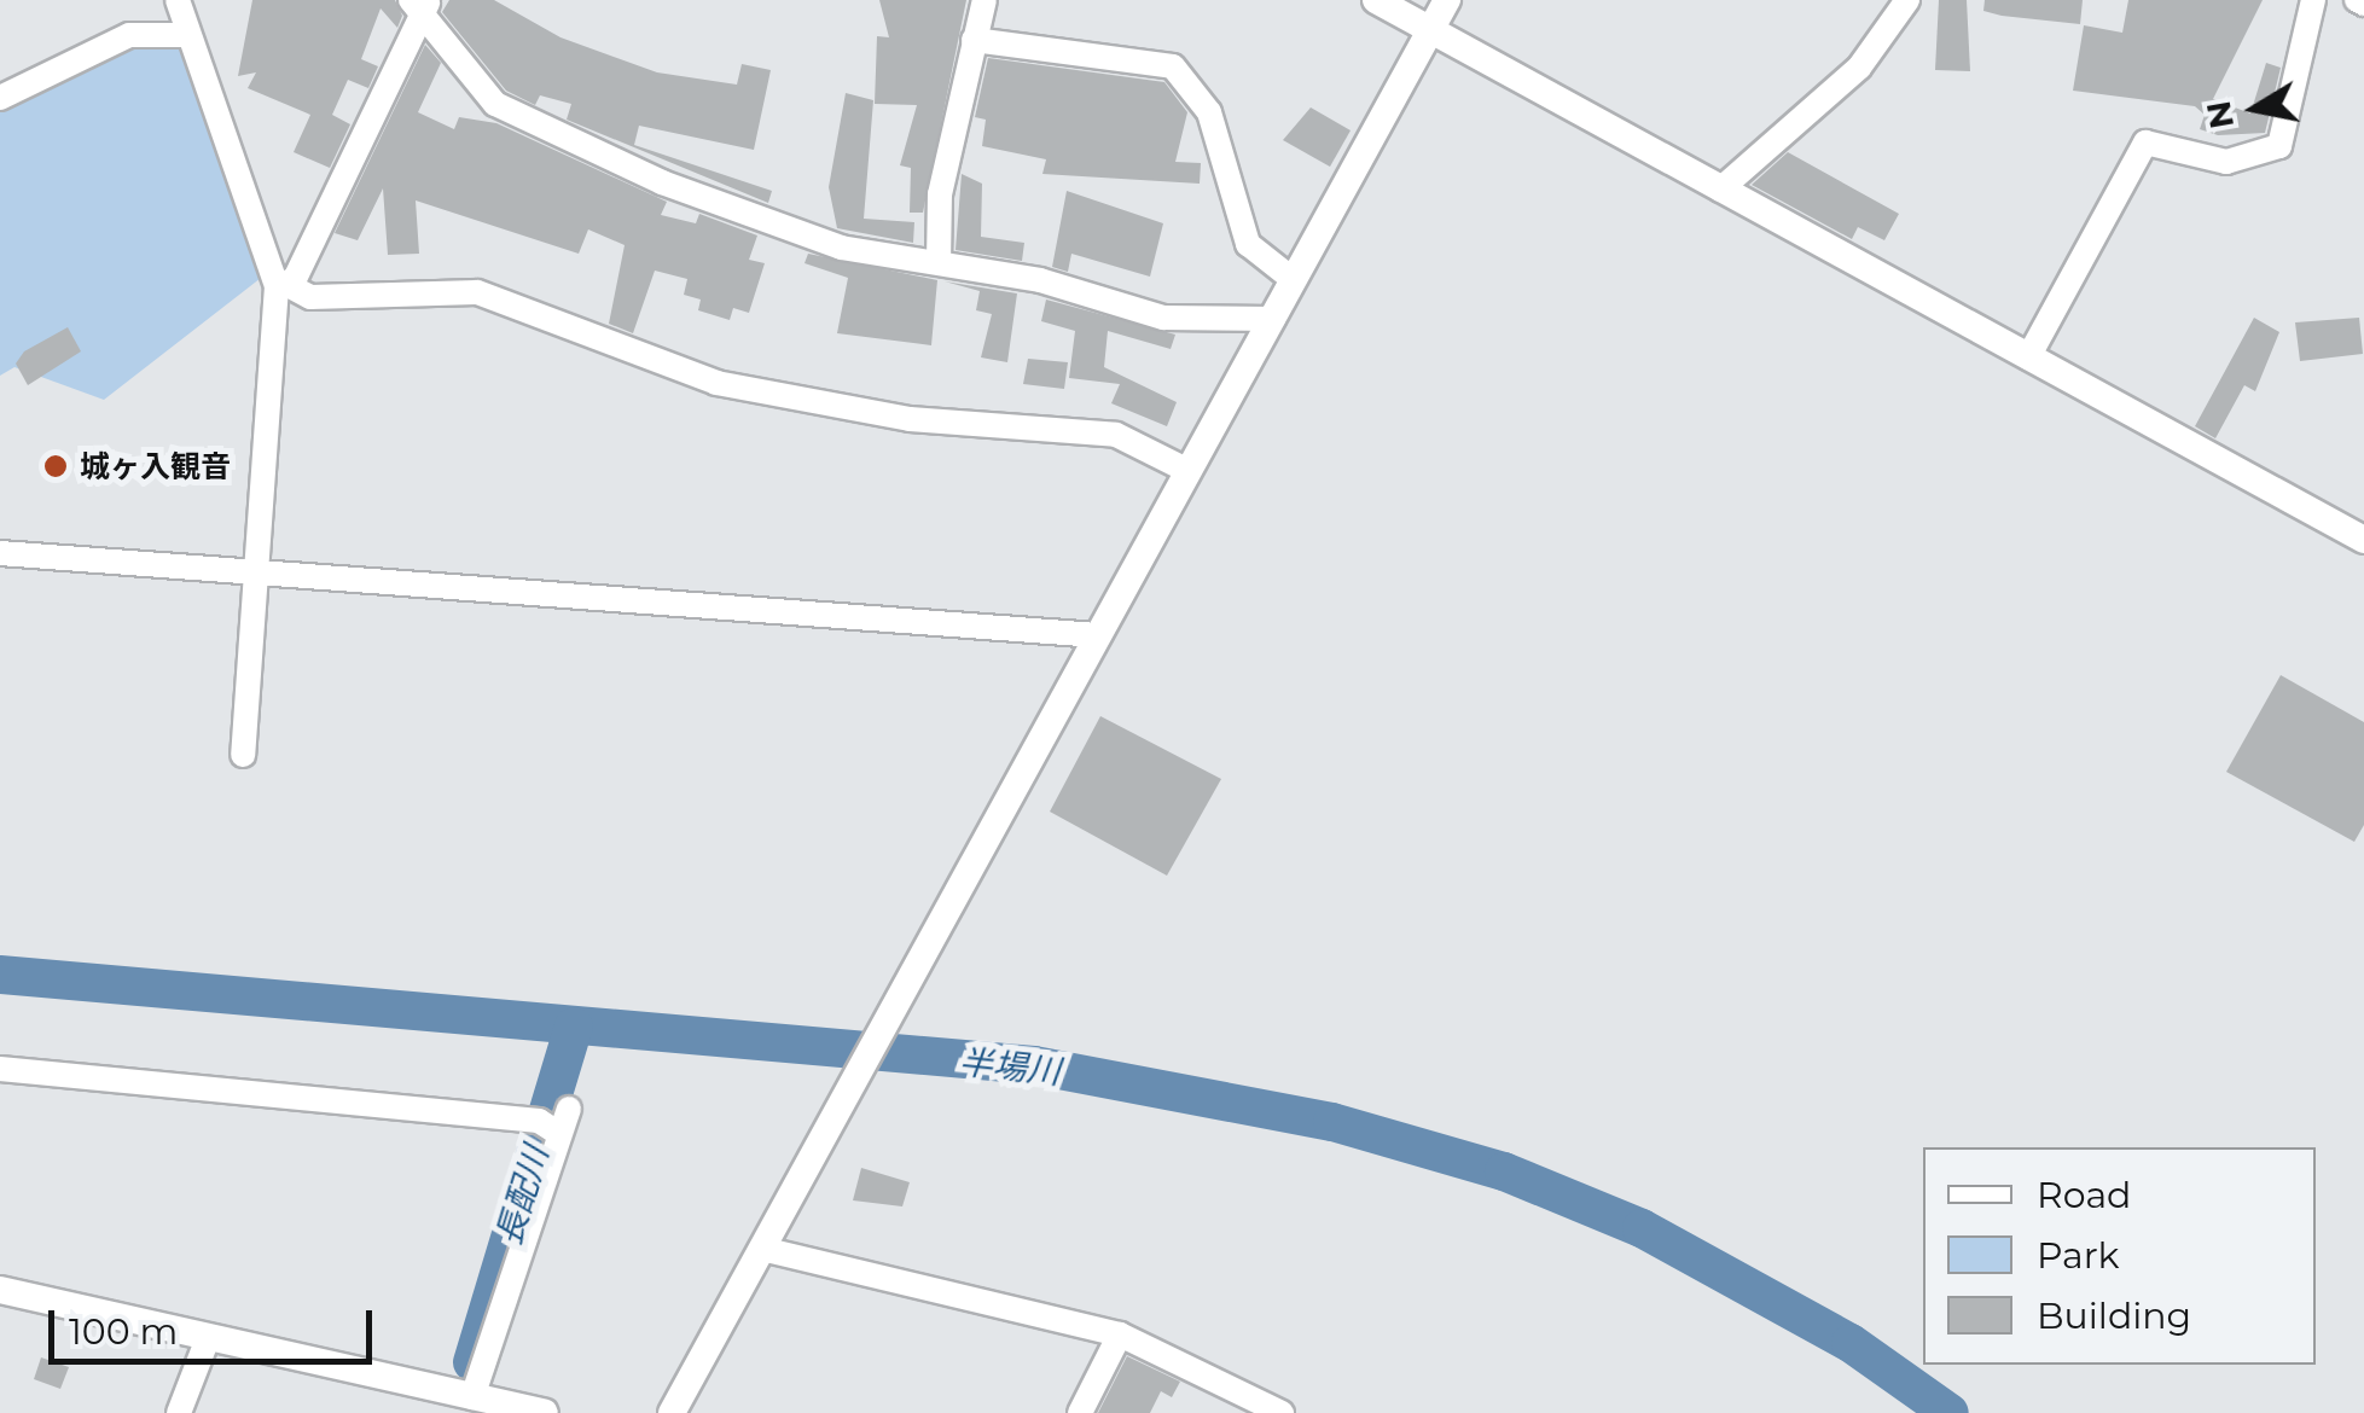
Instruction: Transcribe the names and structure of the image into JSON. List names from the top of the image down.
{
  "water": ["半場川", "長配川"],
  "places": ["城ヶ入観音"],
  "legend": ["Road", "Park", "Building"],
  "scale_bar": "100 m",
  "north": "left"
}
